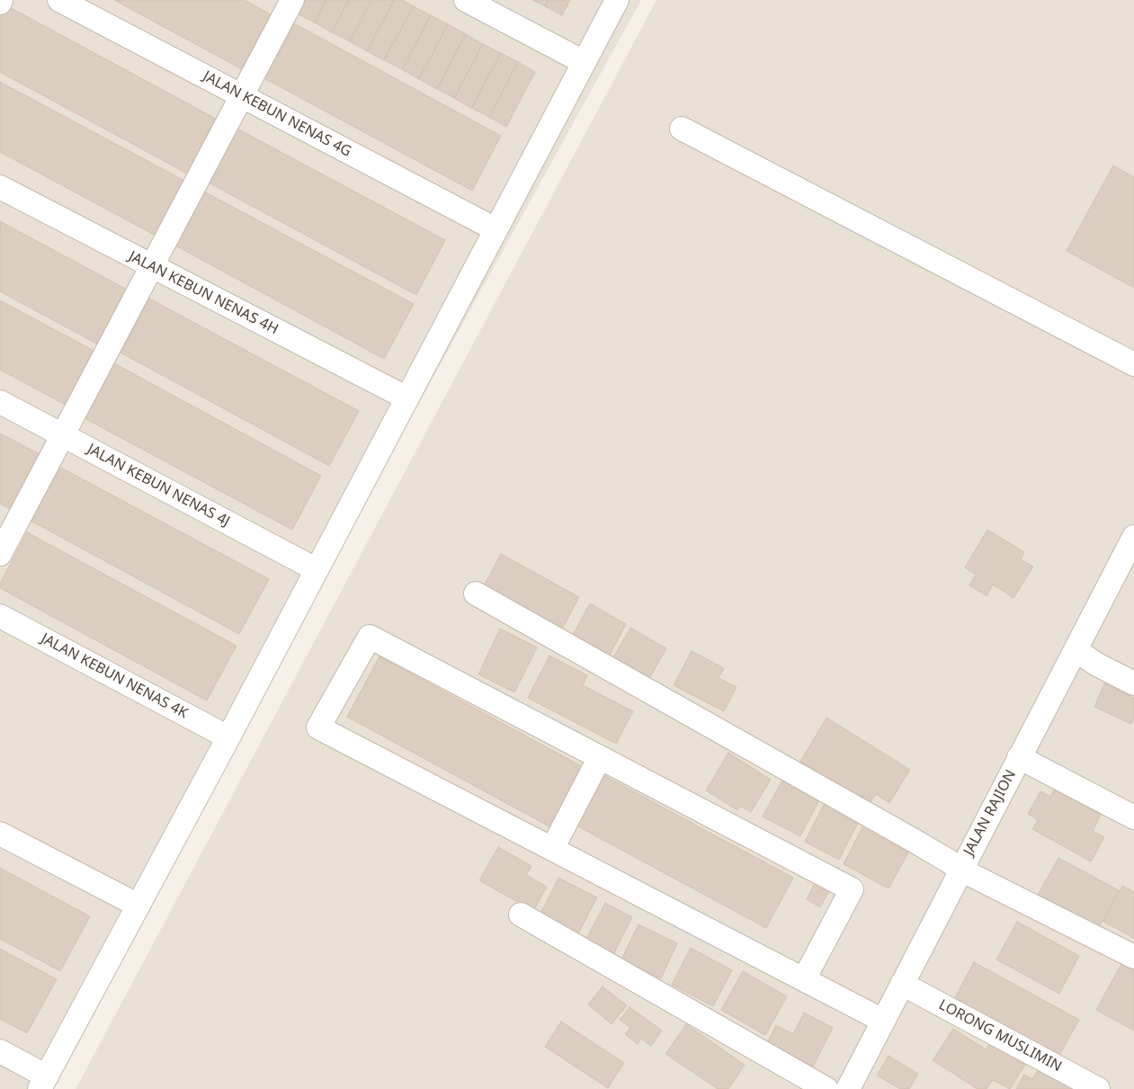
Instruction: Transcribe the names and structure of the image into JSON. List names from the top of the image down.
{
  "streets": {
    "street": [
      "JALAN KEBUN NENAS 4G",
      "JALAN KEBUN NENAS 4H",
      "JALAN KEBUN NENAS 4J",
      "JALAN KEBUN NENAS 4K",
      "JALAN RAJION",
      "LORONG MUSLIMIN"
    ]
  },
  "crossings": [
    ["JALAN RAJION", "LORONG MUSLIMIN"]
  ]
}
